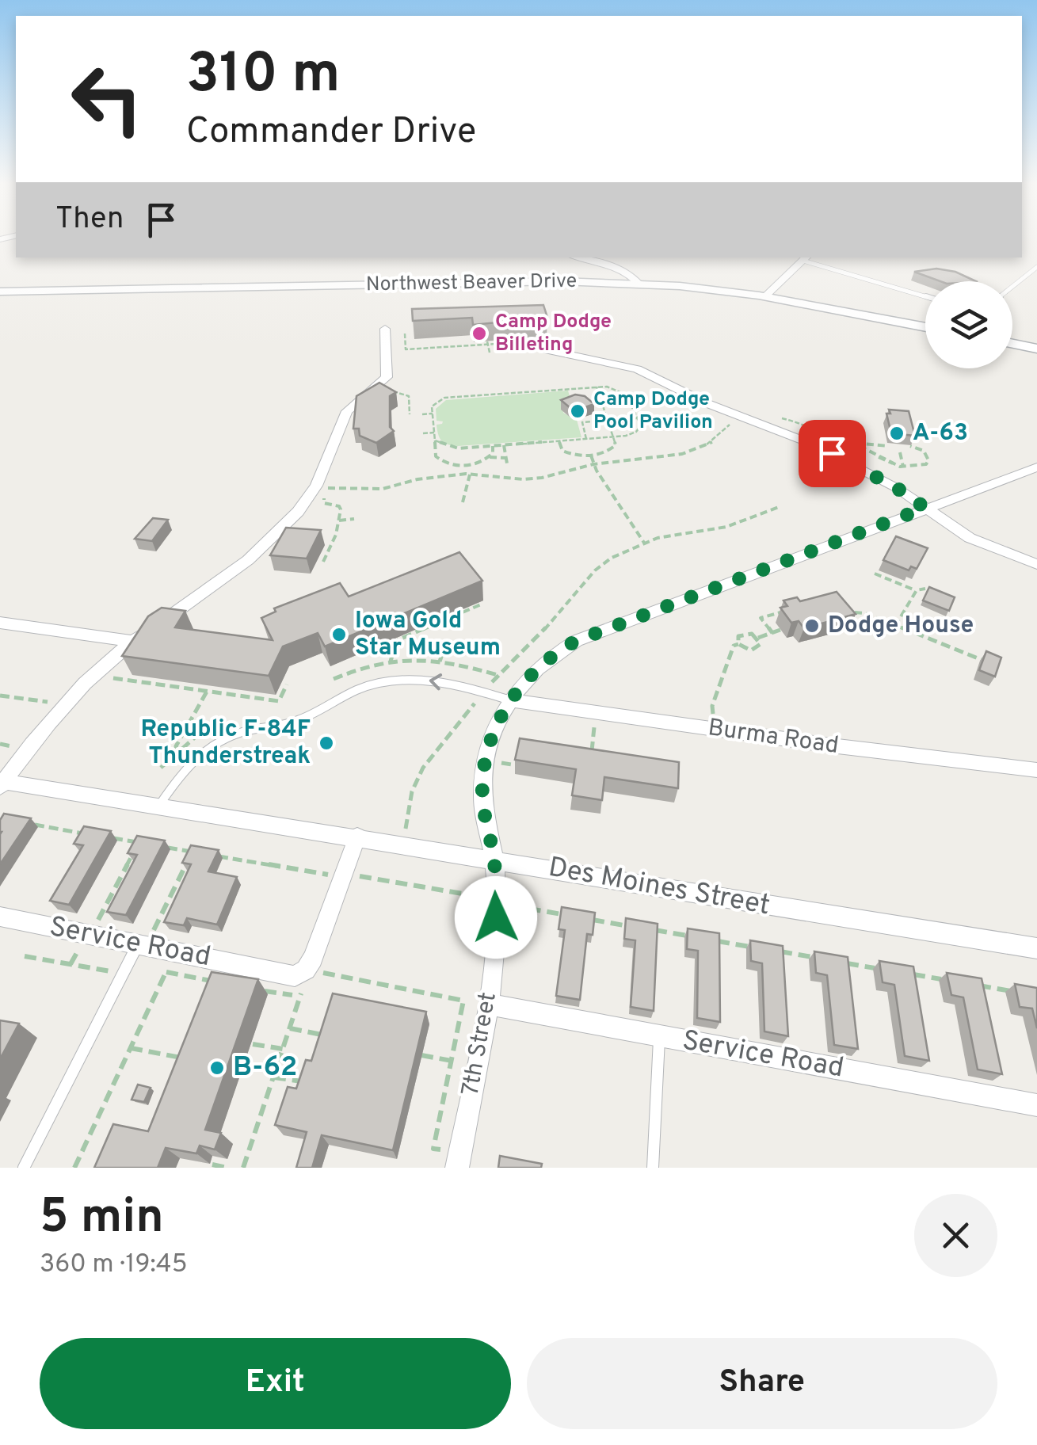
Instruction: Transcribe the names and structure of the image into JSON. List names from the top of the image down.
{
  "streets": {
    "main road": ["Northwest Beaver Drive"],
    "street": [
      "Burma Road",
      "Des Moines Street",
      "Service Road",
      "7th Street"
    ]
  },
  "crossings": [
    ["Burma Road", "7th Street"],
    ["Des Moines Street", "7th Street"],
    ["Service Road", "7th Street"]
  ],
  "places": [
    "Camp Dodge Billeting",
    "Camp Dodge Pool Pavilion",
    "A-63",
    "Dodge House",
    "Iowa Gold Star Museum",
    "Republic F-84F Thunderstreak",
    "B-62"
  ],
  "page": {
    "turn": ["310 m", "Commander Drive"],
    "then": "Then",
    "heading": ["5 min", "360 m · 19:45"],
    "buttons": ["Exit", "Share"]
  }
}
